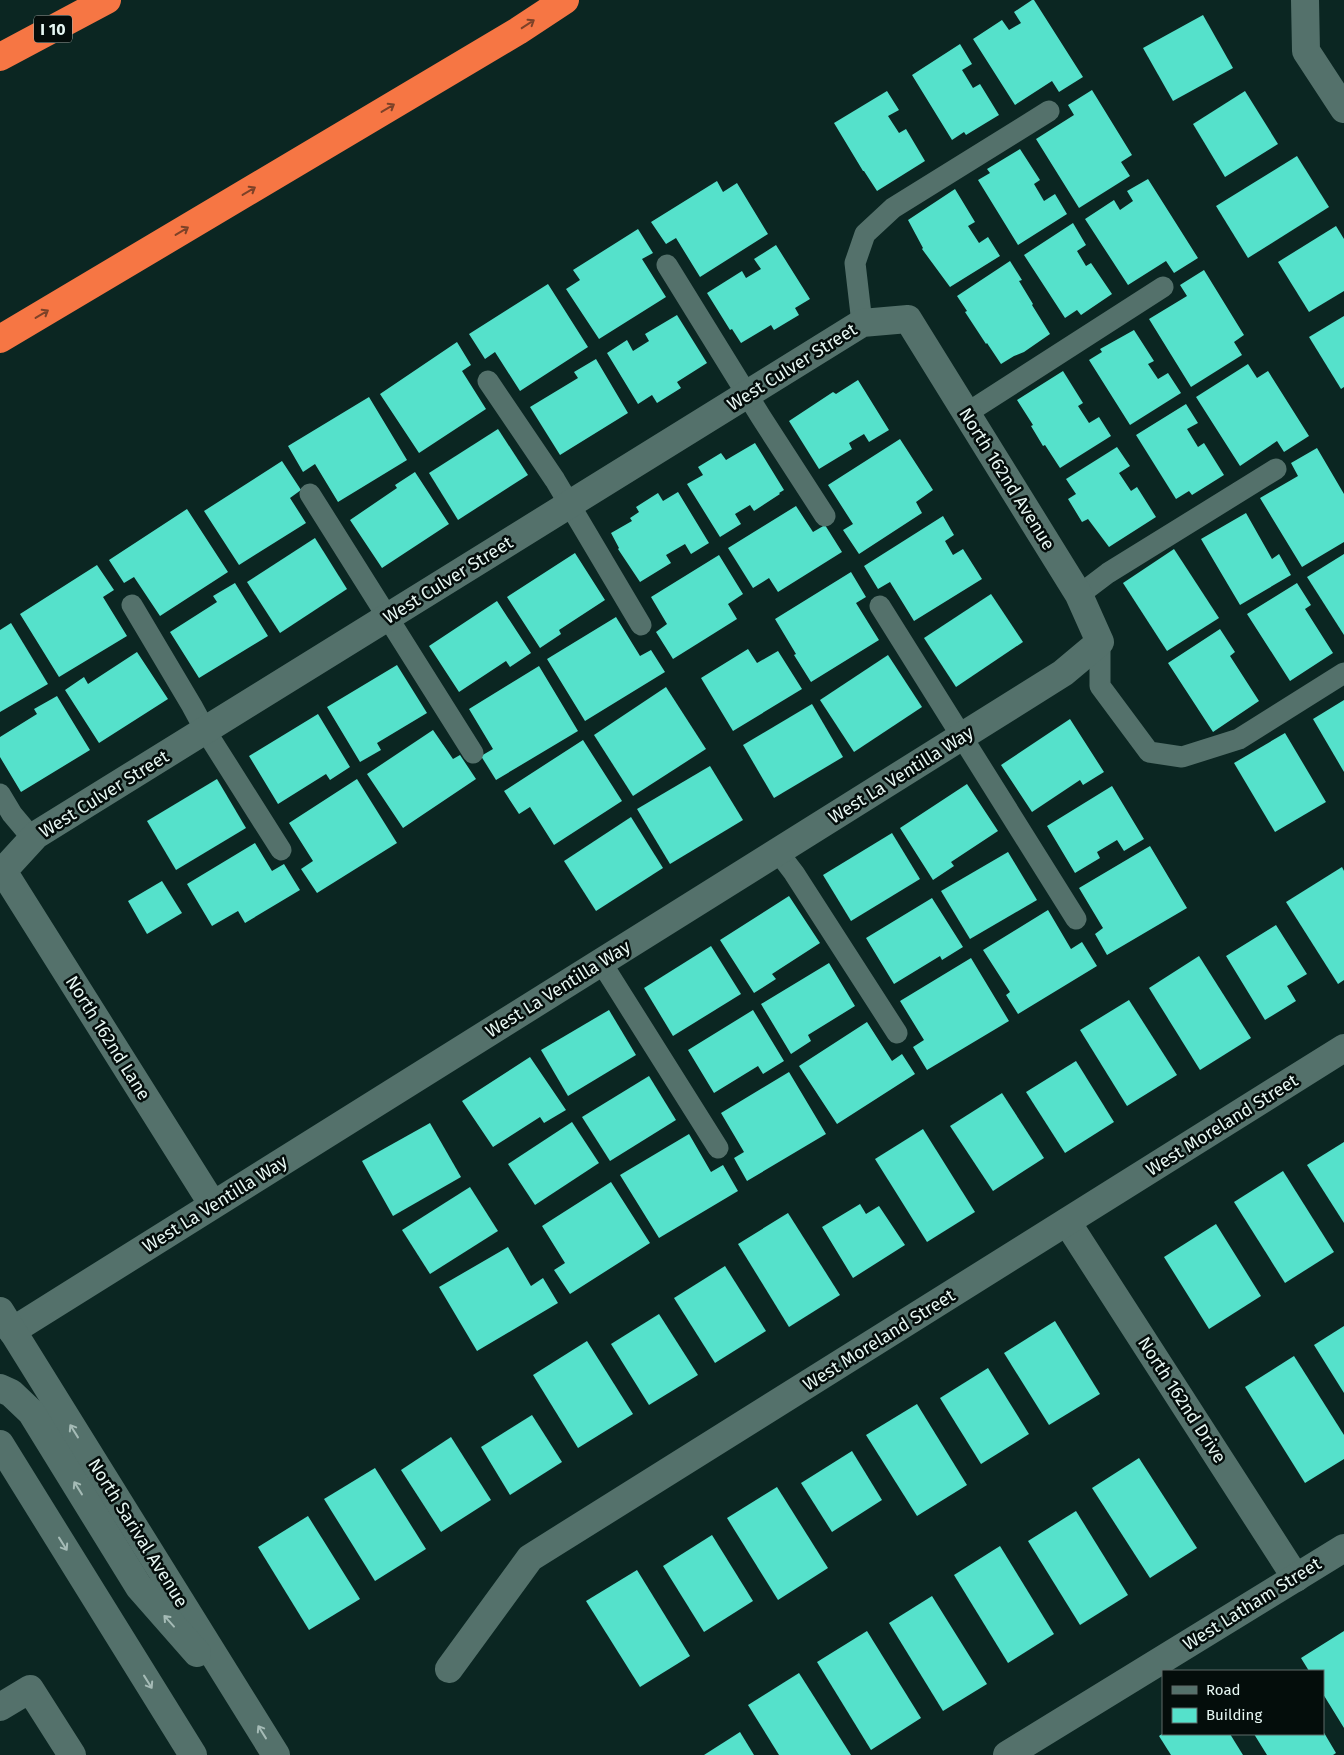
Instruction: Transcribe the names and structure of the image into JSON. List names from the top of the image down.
{
  "streets": {
    "highway": ["I 10"],
    "street": [
      "West Culver Street",
      "North 162nd Avenue",
      "West La Ventilla Way",
      "North 162nd Lane",
      "West Moreland Street",
      "North 162nd Drive",
      "North Sarival Avenue",
      "West Latham Street"
    ]
  },
  "crossings": [
    ["West Culver Street", "North 162nd Avenue"],
    ["West Culver Street", "North 162nd Lane"],
    ["North 162nd Avenue", "West La Ventilla Way"],
    ["West La Ventilla Way", "North 162nd Lane"],
    ["West La Ventilla Way", "North Sarival Avenue"],
    ["West Moreland Street", "North 162nd Drive"],
    ["North 162nd Drive", "West Latham Street"]
  ],
  "legend": ["Road", "Building"]
}
